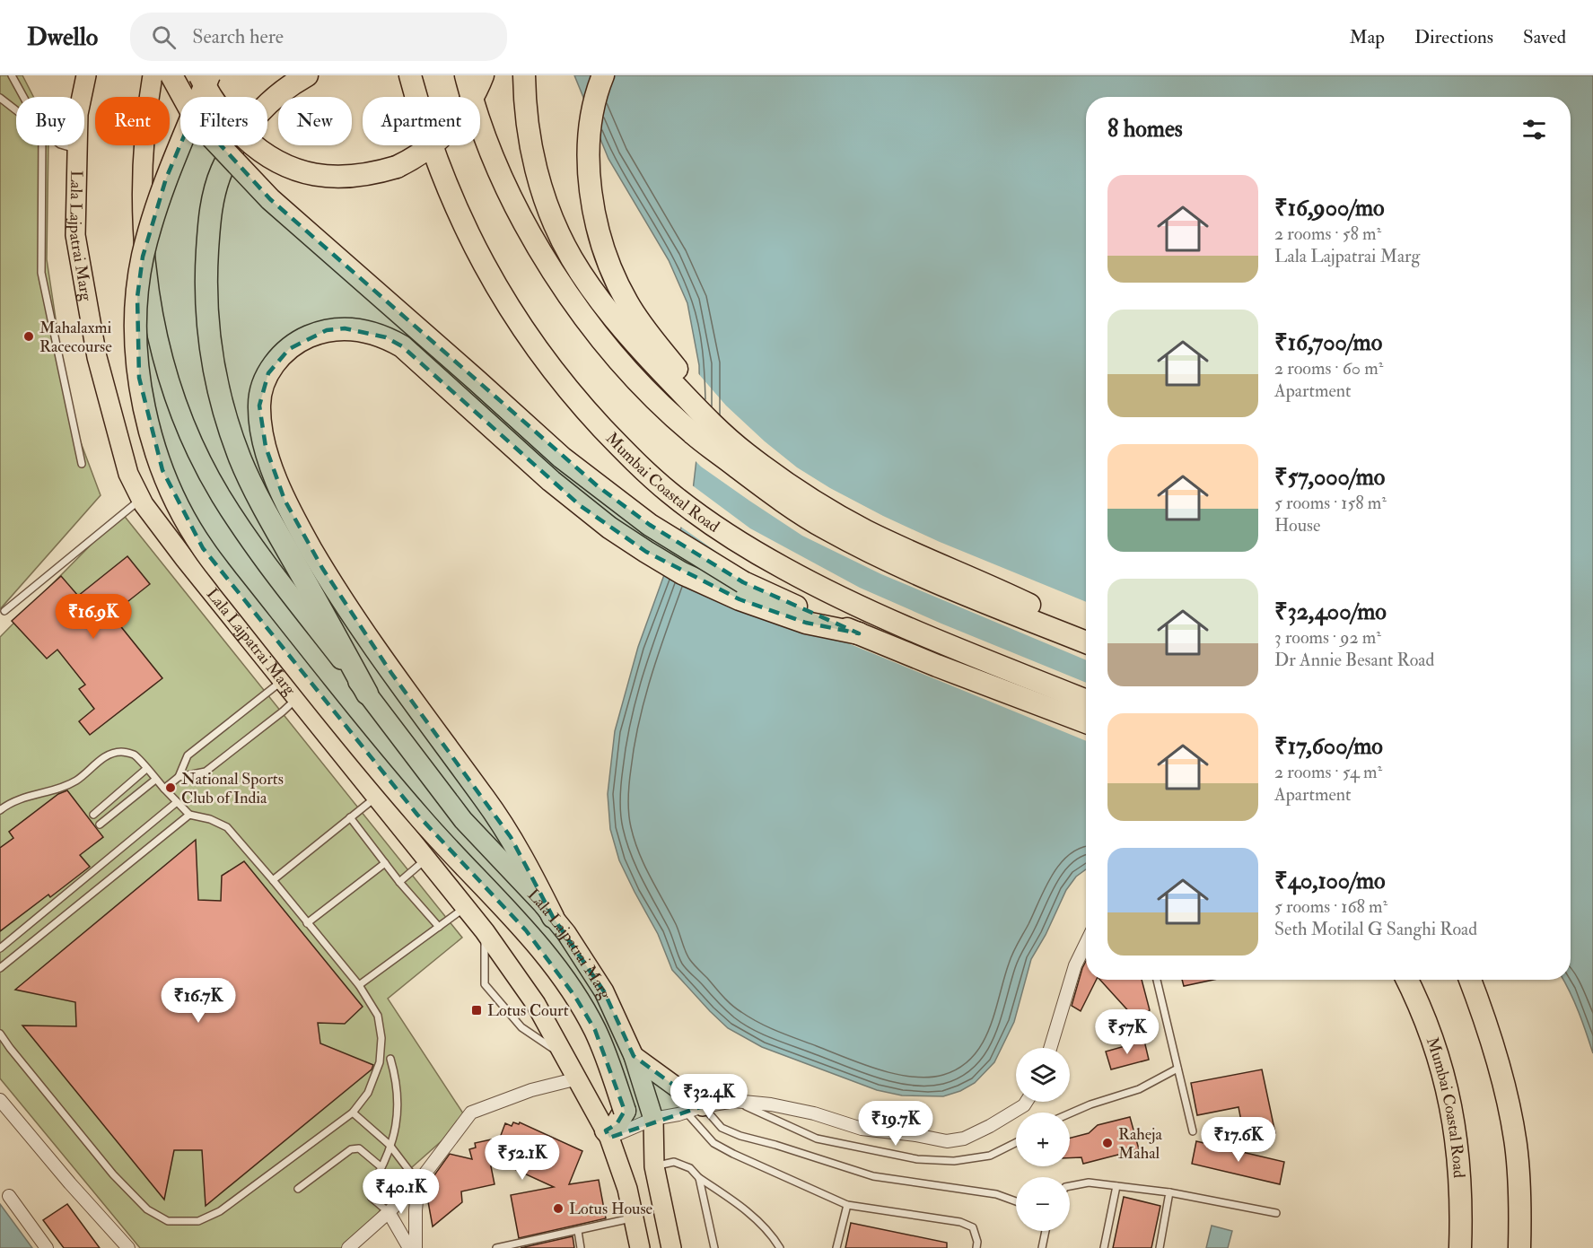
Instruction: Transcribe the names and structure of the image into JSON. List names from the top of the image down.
{
  "streets": {
    "highway": ["Mumbai Coastal Road"],
    "main road": ["Lala Lajpatrai Marg"]
  },
  "places": {
    "other": [
      "Mahalaxmi Racecourse",
      "National Sports Club of India",
      "Raheja Mahal",
      "Lotus House"
    ],
    "transit": ["Lotus Court"]
  },
  "page": {
    "header": "Dwello",
    "search": "Search here",
    "nav": ["Map", "Directions", "Saved"],
    "chip": [
      "Buy",
      "Rent",
      "Filters",
      "New",
      "Apartment"
    ],
    "heading": "8 homes",
    "list": [
      {
        "name": "₹16,900/mo",
        "note": "2 rooms · 58 m² · Lala Lajpatrai Marg"
      },
      {
        "name": "₹16,700/mo",
        "note": "2 rooms · 60 m² · Apartment"
      },
      {
        "name": "₹57,000/mo",
        "note": "5 rooms · 158 m² · House"
      },
      {
        "name": "₹32,400/mo",
        "note": "3 rooms · 92 m² · Dr Annie Besant Road"
      },
      {
        "name": "₹17,600/mo",
        "note": "2 rooms · 54 m² · Apartment"
      },
      {
        "name": "₹40,100/mo",
        "note": "5 rooms · 168 m² · Seth Motilal G Sanghi Road"
      }
    ],
    "price": [
      "₹16.9K",
      "₹16.7K",
      "₹57K",
      "₹32.4K",
      "₹19.7K",
      "₹17.6K",
      "₹52.1K",
      "₹40.1K"
    ],
    "map_buttons": ["+", "−"]
  }
}
